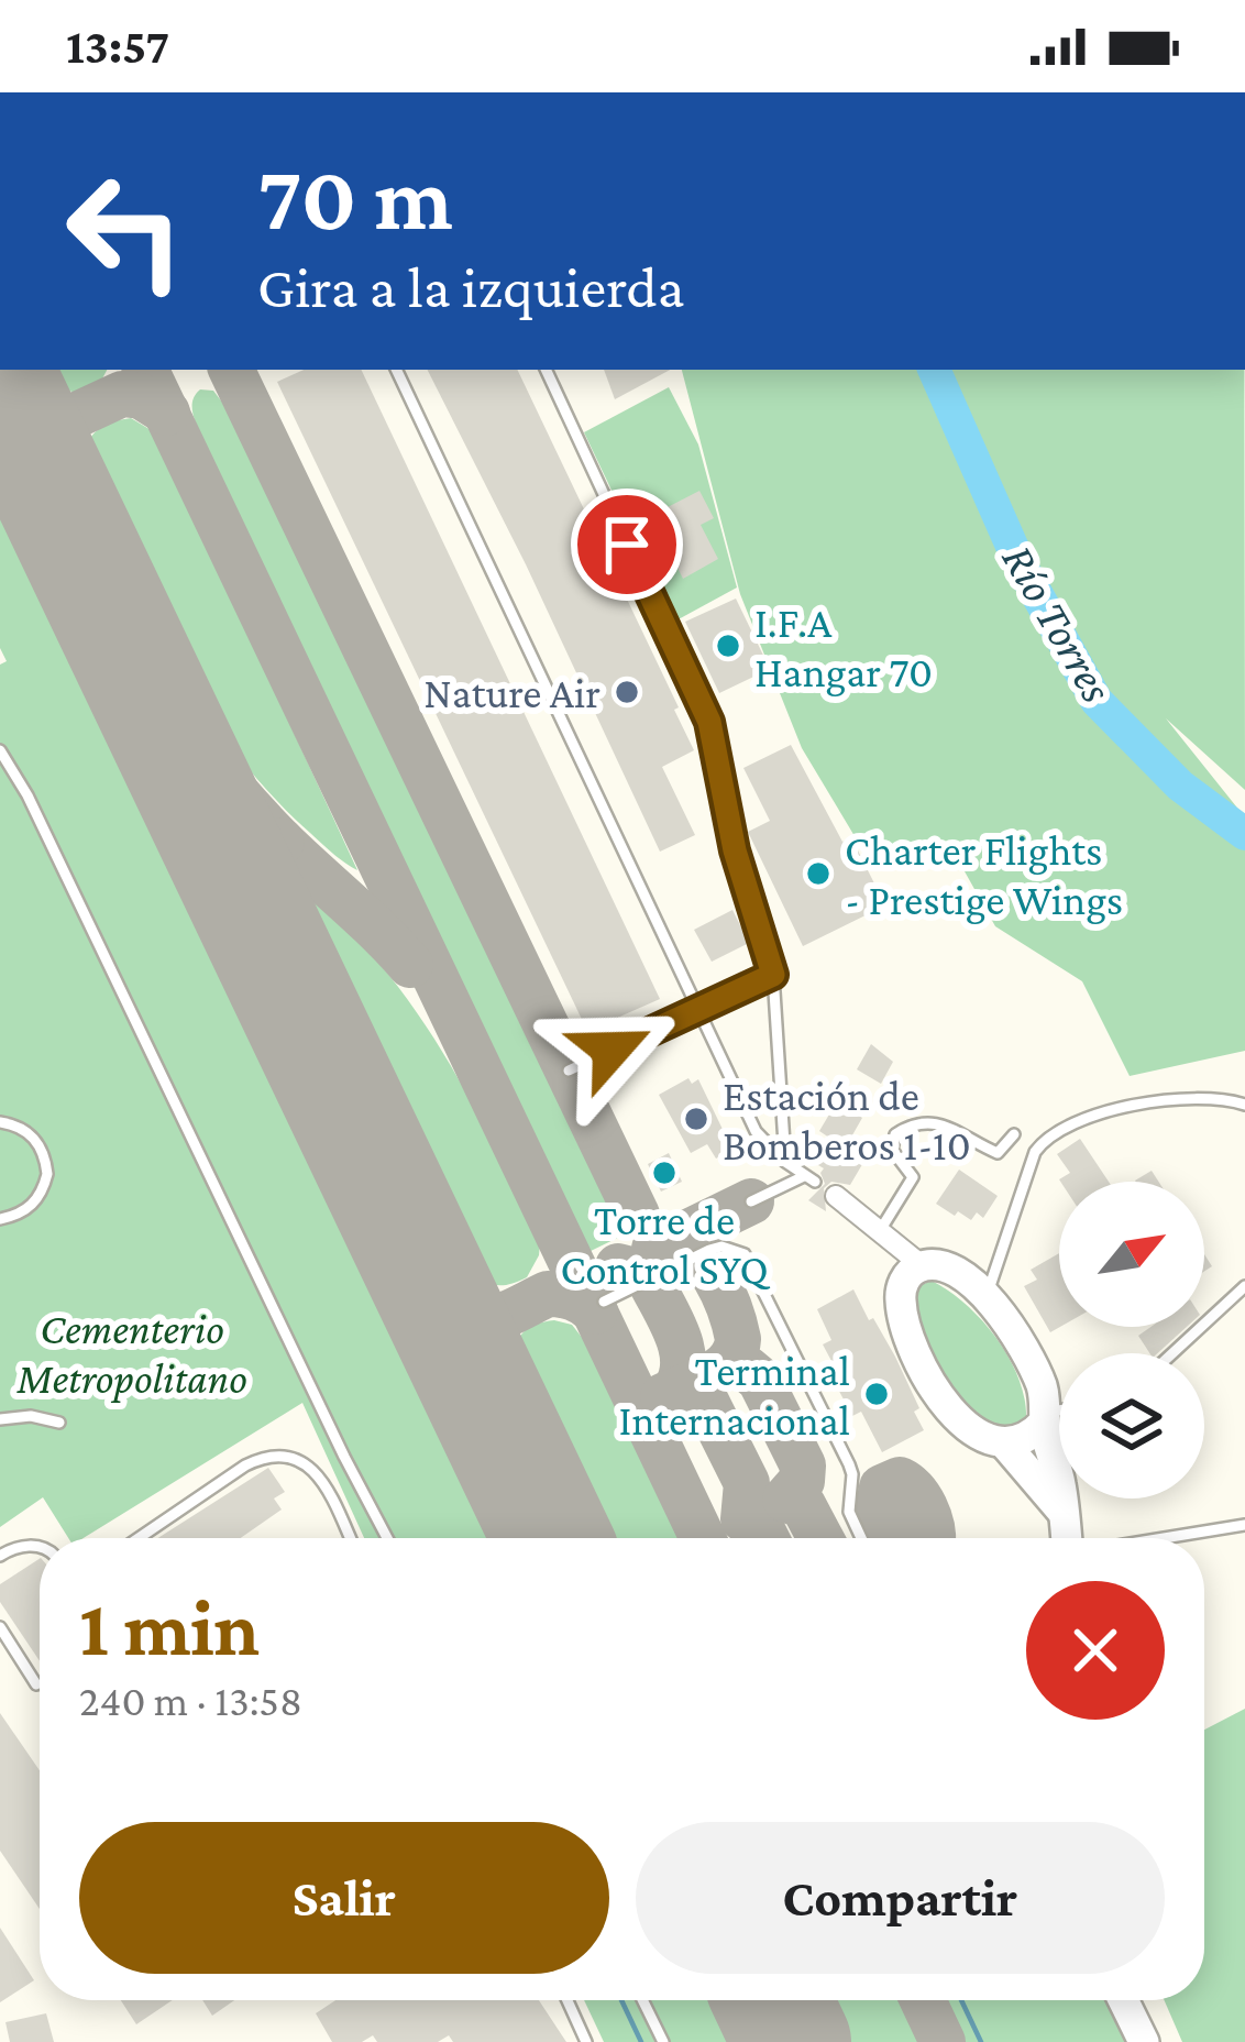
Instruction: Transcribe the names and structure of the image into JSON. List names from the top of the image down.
{
  "water": ["Río Torres"],
  "parks": ["Cementerio Metropolitano"],
  "places": [
    "I.F.A Hangar 70",
    "Nature Air",
    "Charter Flights - Prestige Wings",
    "Estación de Bomberos 1-10",
    "Torre de Control SYQ",
    "Terminal Internacional"
  ],
  "north": "top right",
  "page": {
    "status": "13:57",
    "turn": ["70 m", "Gira a la izquierda"],
    "heading": ["1 min", "240 m · 13:58"],
    "buttons": ["Salir", "Compartir"]
  }
}
